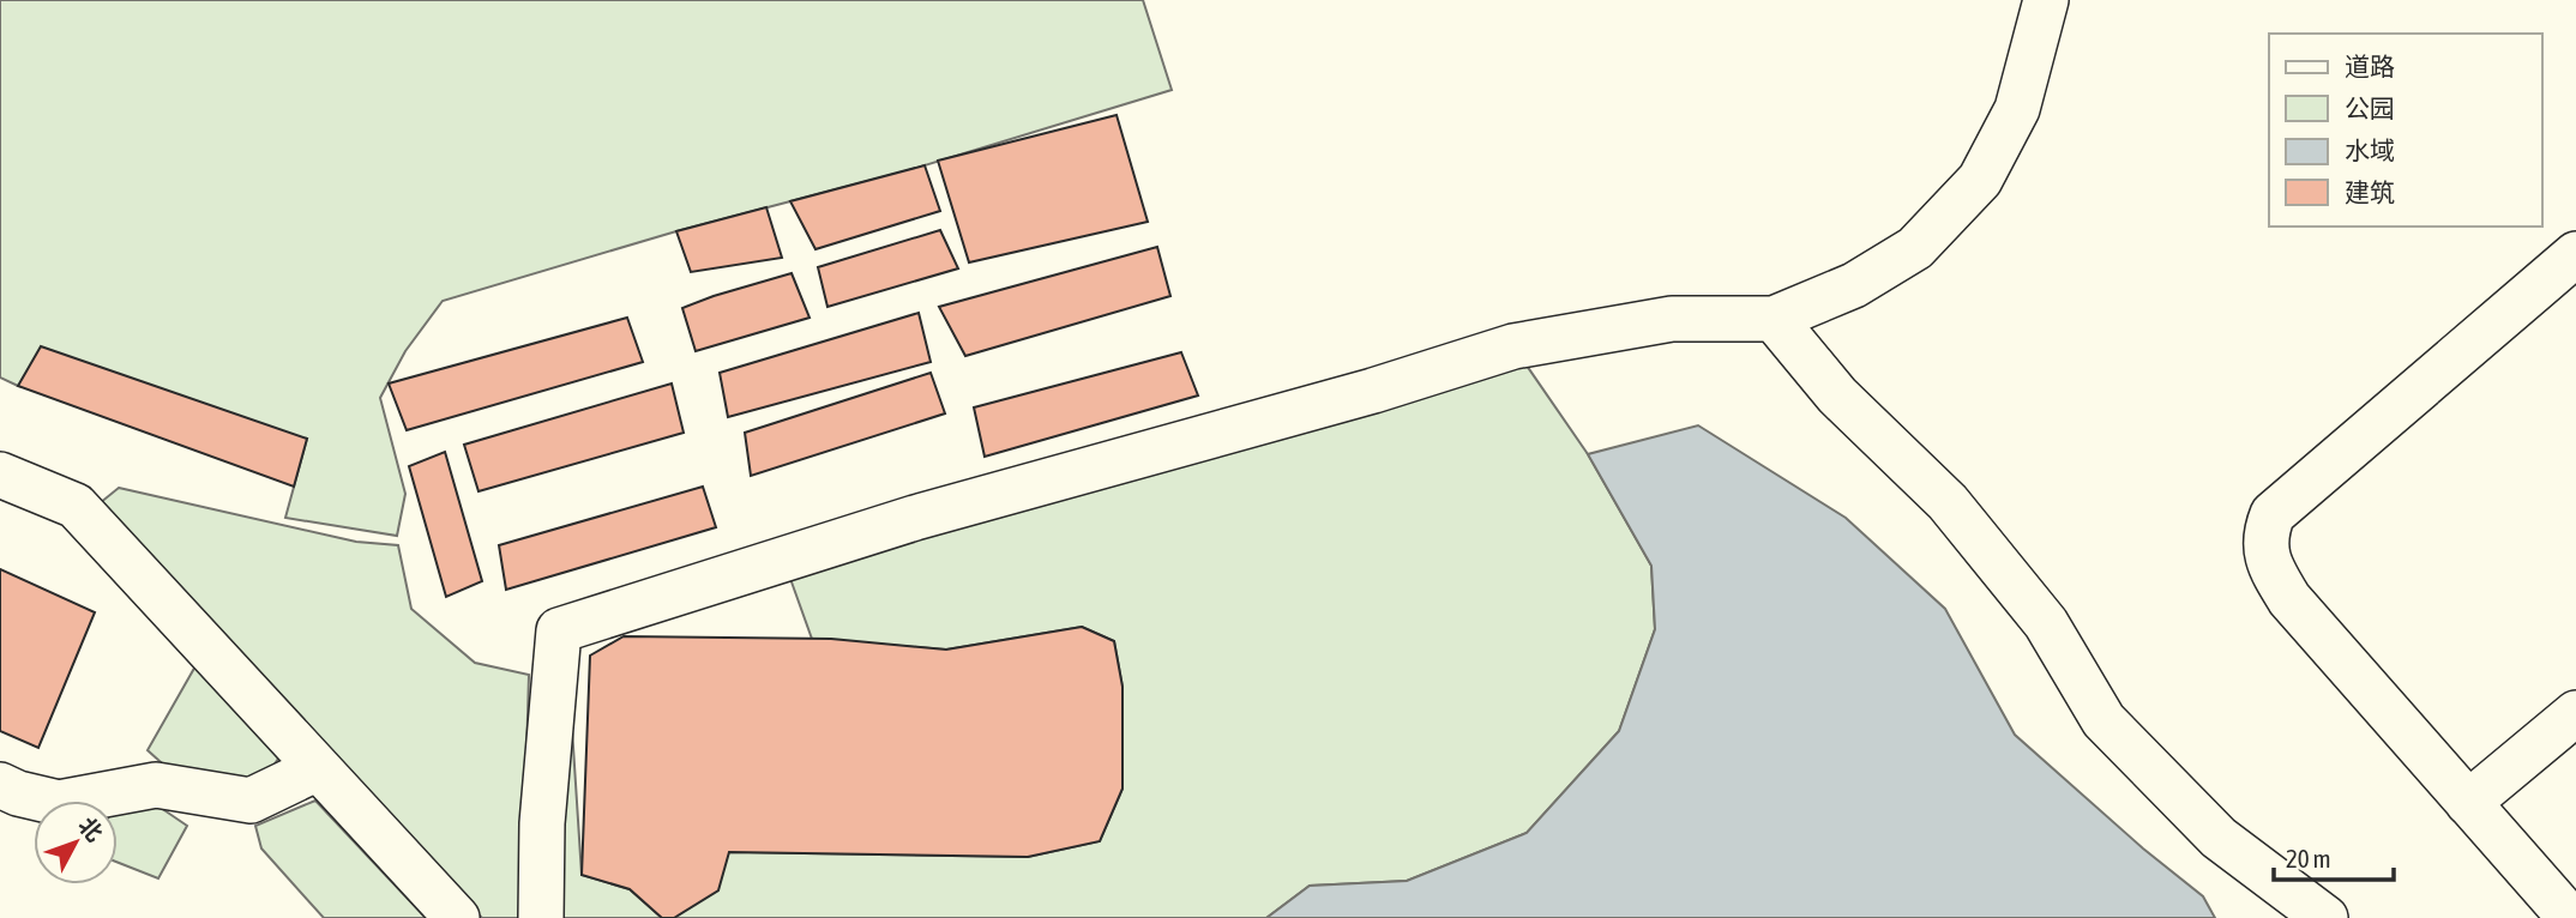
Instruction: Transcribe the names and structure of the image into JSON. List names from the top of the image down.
{
  "legend": [
    "道路",
    "公园",
    "水域",
    "建筑"
  ],
  "scale_bar": "20 m",
  "north": "top right"
}
